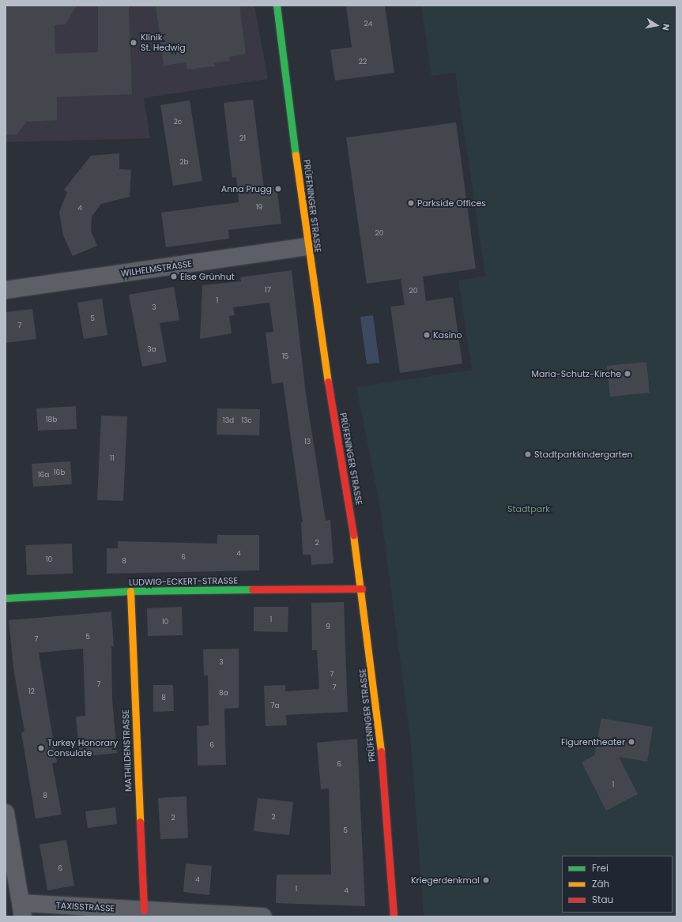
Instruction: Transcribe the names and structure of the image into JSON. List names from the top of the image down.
{
  "streets": {
    "street": [
      "PRÜFENINGER STRASSE",
      "WILHELMSTRASSE",
      "LUDWIG-ECKERT-STRASSE",
      "MATHILDENSTRASSE",
      "TAXISSTRASSE"
    ]
  },
  "crossings": [
    ["PRÜFENINGER STRASSE", "WILHELMSTRASSE"],
    ["PRÜFENINGER STRASSE", "LUDWIG-ECKERT-STRASSE"],
    ["LUDWIG-ECKERT-STRASSE", "MATHILDENSTRASSE"],
    ["MATHILDENSTRASSE", "TAXISSTRASSE"]
  ],
  "parks": ["Stadtpark"],
  "places": [
    "Klinik St. Hedwig",
    "Anna Prugg",
    "Parkside Offices",
    "Else Grünhut",
    "Kasino",
    "Maria-Schutz-Kirche",
    "Stadtparkkindergarten",
    "Figurentheater",
    "Turkey Honorary Consulate",
    "Kriegerdenkmal"
  ],
  "house_numbers": [
    "24",
    "22",
    "2c",
    "21",
    "2b",
    "19",
    "4",
    "20",
    "17",
    "20",
    "1",
    "3",
    "5",
    "7",
    "3a",
    "15",
    "18b",
    "13d",
    "13c",
    "13",
    "11",
    "16b",
    "16a",
    "2",
    "4",
    "6",
    "10",
    "8",
    "1",
    "10",
    "9",
    "5",
    "7",
    "3",
    "7",
    "7",
    "7",
    "12",
    "8a",
    "8",
    "7a",
    "6",
    "6",
    "1",
    "8",
    "2",
    "2",
    "5",
    "6",
    "4",
    "1",
    "4"
  ],
  "legend": ["Frei", "Zäh", "Stau"],
  "north": "right"
}
